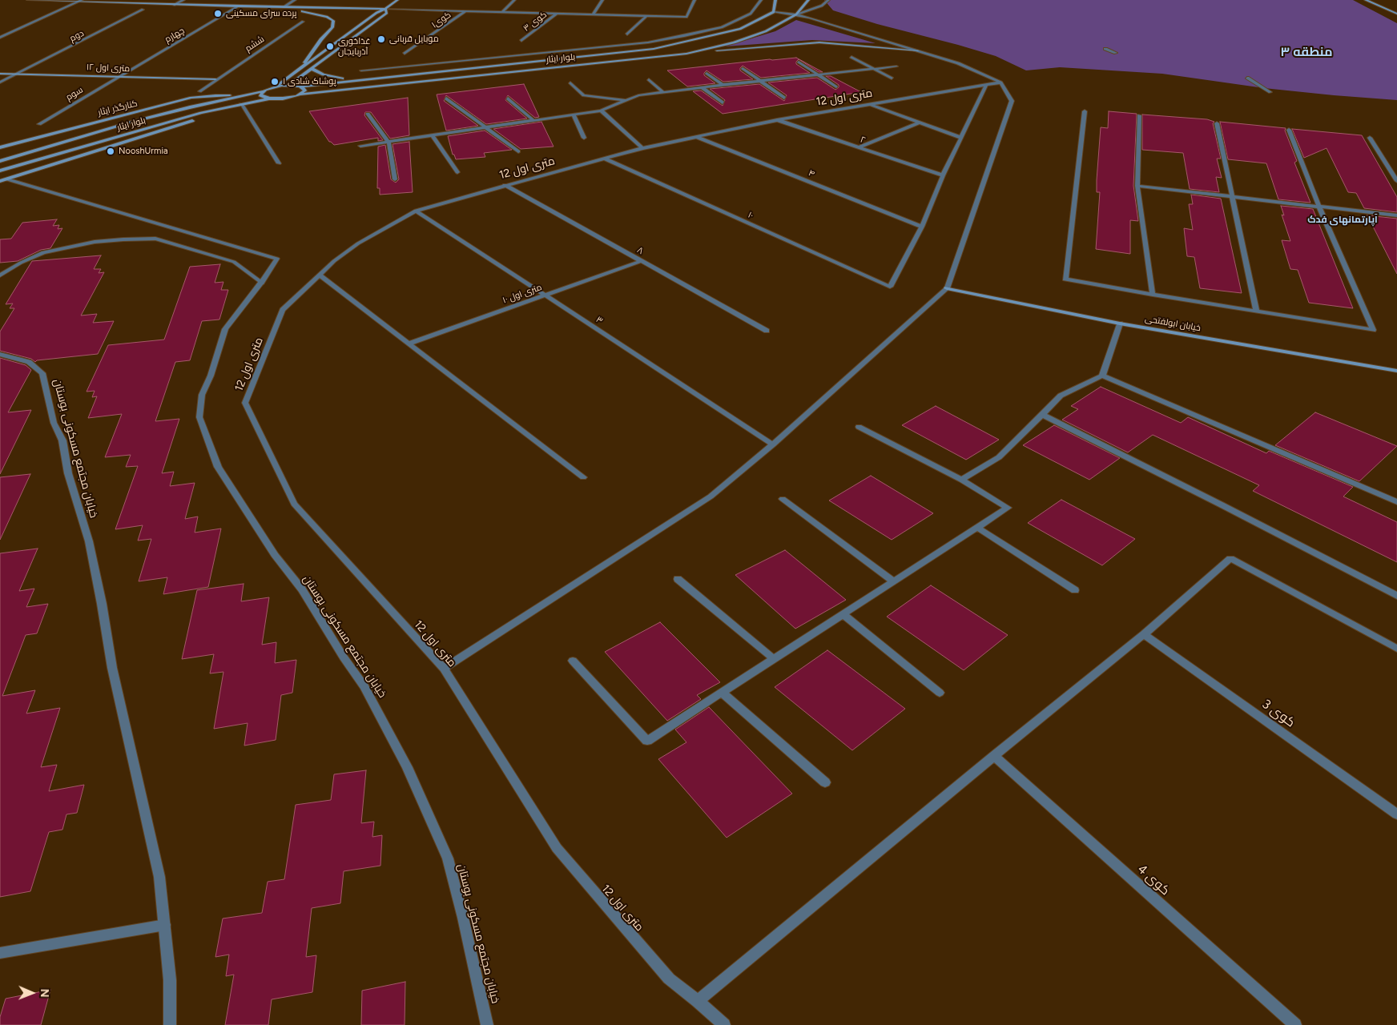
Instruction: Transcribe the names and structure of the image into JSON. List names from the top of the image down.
{
  "streets": {
    "main road": [
      "بلوار ایثار",
      "۱۲ متری اول",
      "کنارگذر ایثار",
      "خیابان ابولفتحی"
    ],
    "street": [
      "کوی۱",
      "کوی ۳",
      "چهارم",
      "دوم",
      "ششم",
      "سوم",
      "12 متری اول",
      "۲",
      "۴",
      "۱۰",
      "۸",
      "۱۰ متری اول",
      "۳",
      "خیابان مجتمع مسکونی بوستان",
      "کوی 3",
      "کوی 4"
    ]
  },
  "crossings": [
    ["چهارم", "۱۲ متری اول"],
    ["چهارم", "سوم"],
    ["دوم", "۱۲ متری اول"],
    ["ششم", "۱۲ متری اول"],
    ["بلوار ایثار", "کنارگذر ایثار"],
    ["۱۲ متری اول", "سوم"],
    ["12 متری اول", "۲"],
    ["12 متری اول", "۴"],
    ["12 متری اول", "۱۰"],
    ["12 متری اول", "۸"],
    ["12 متری اول", "۳"],
    ["۴", "۱۰"],
    ["۸", "۱۰ متری اول"],
    ["۱۰ متری اول", "۳"]
  ],
  "districts": ["منطقه ۳", "آپارتمانهای فدک"],
  "places": [
    "پرده سرای مسکینی",
    "موبایل قربانی",
    "غذاخوری آذربایجان",
    "پوشاک شادی ۱",
    "NooshUrmia"
  ],
  "north": "right"
}
